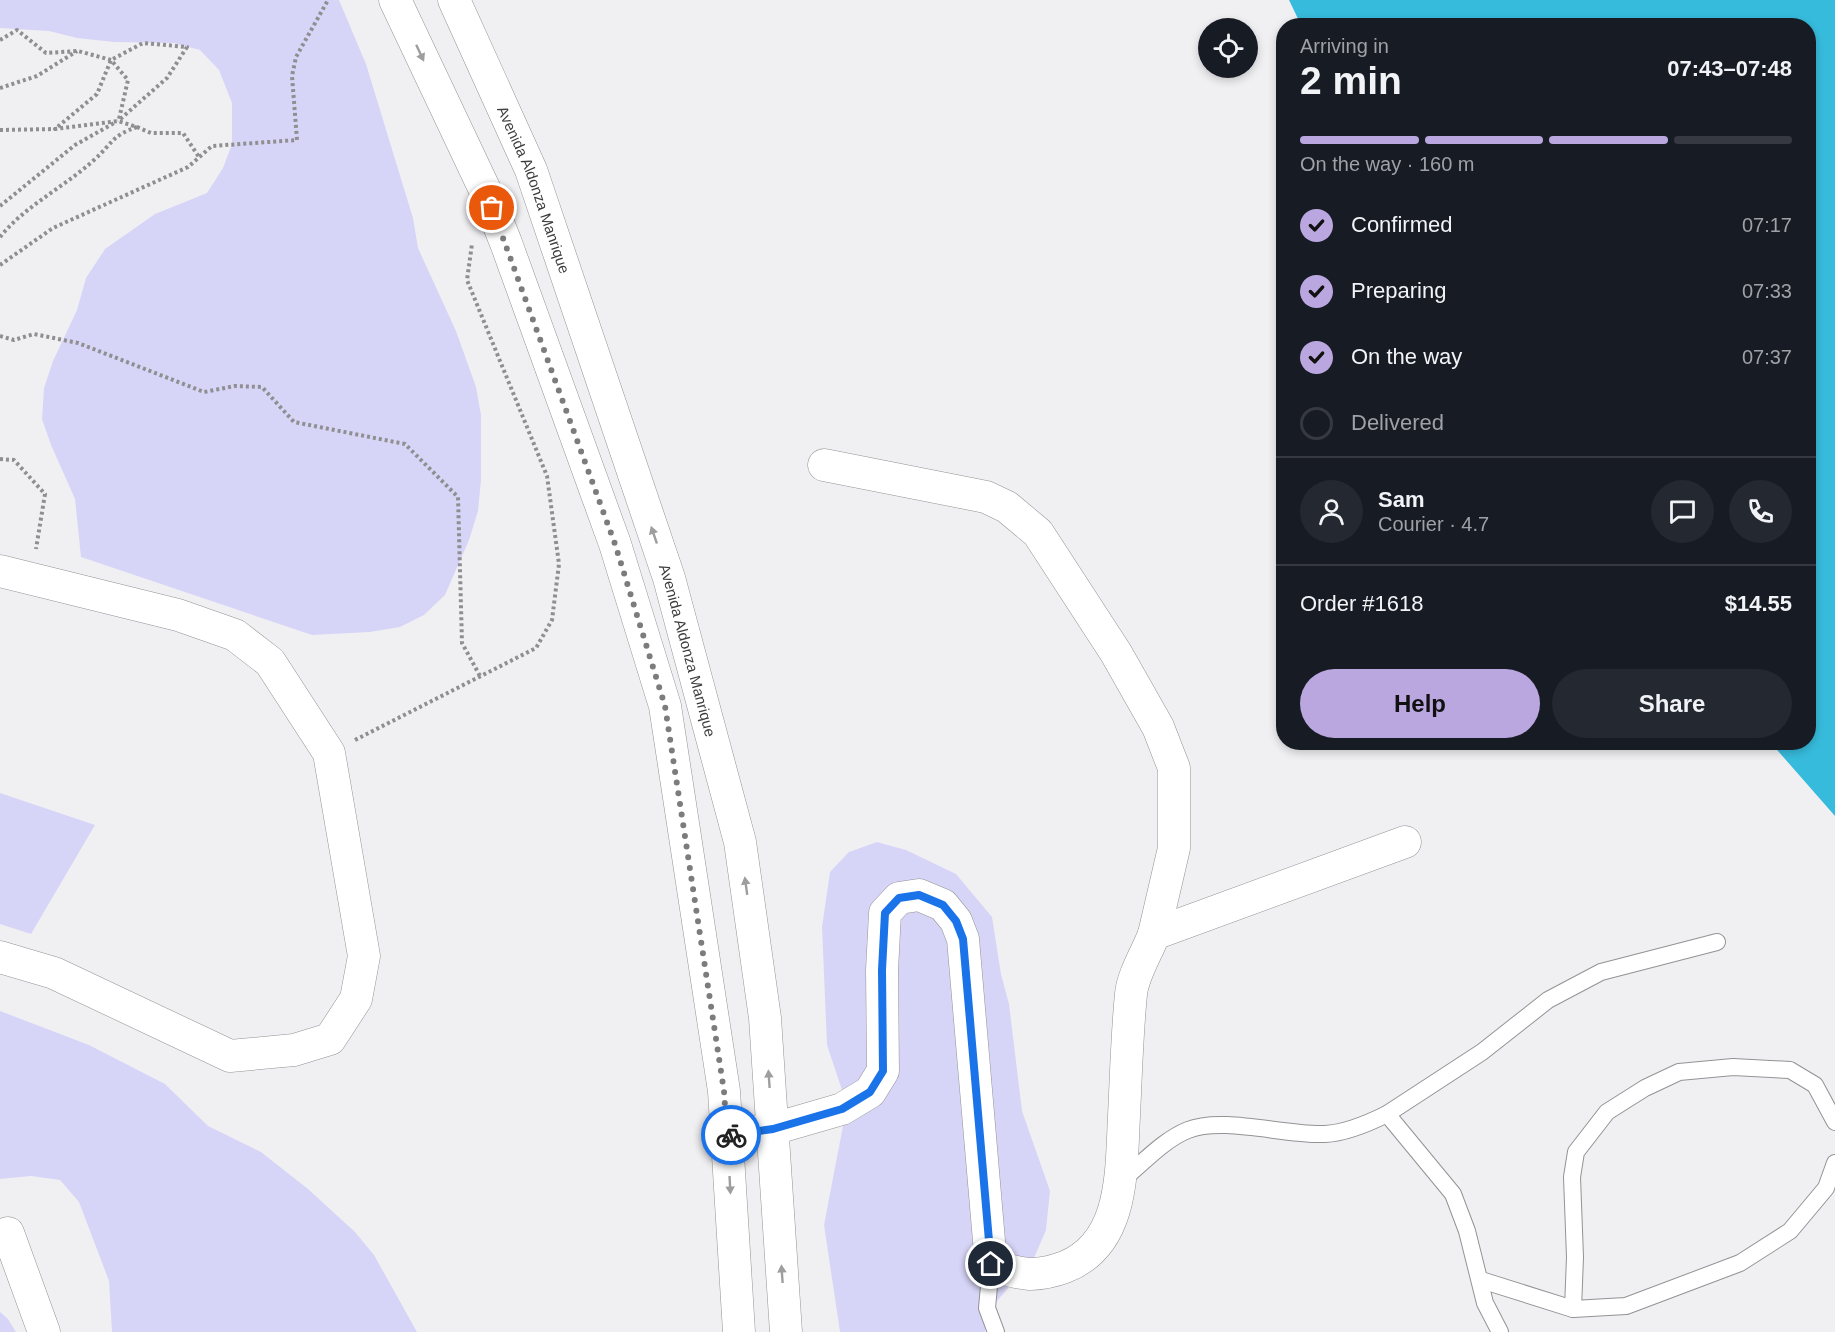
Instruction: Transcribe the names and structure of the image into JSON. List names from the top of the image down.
{
  "streets": {
    "street": ["Avenida Aldonza Manrique"]
  },
  "page": {
    "heading": ["2 min", "Arriving in", "07:43–07:48"],
    "panel": [
      "Sam",
      "Courier · 4.7",
      "Order #1618",
      "$14.55"
    ],
    "bar": "On the way · 160 m",
    "list": [
      ["Confirmed", "07:17"],
      ["Preparing", "07:33"],
      ["On the way", "07:37"],
      "Delivered"
    ],
    "buttons": ["Help", "Share"]
  }
}
